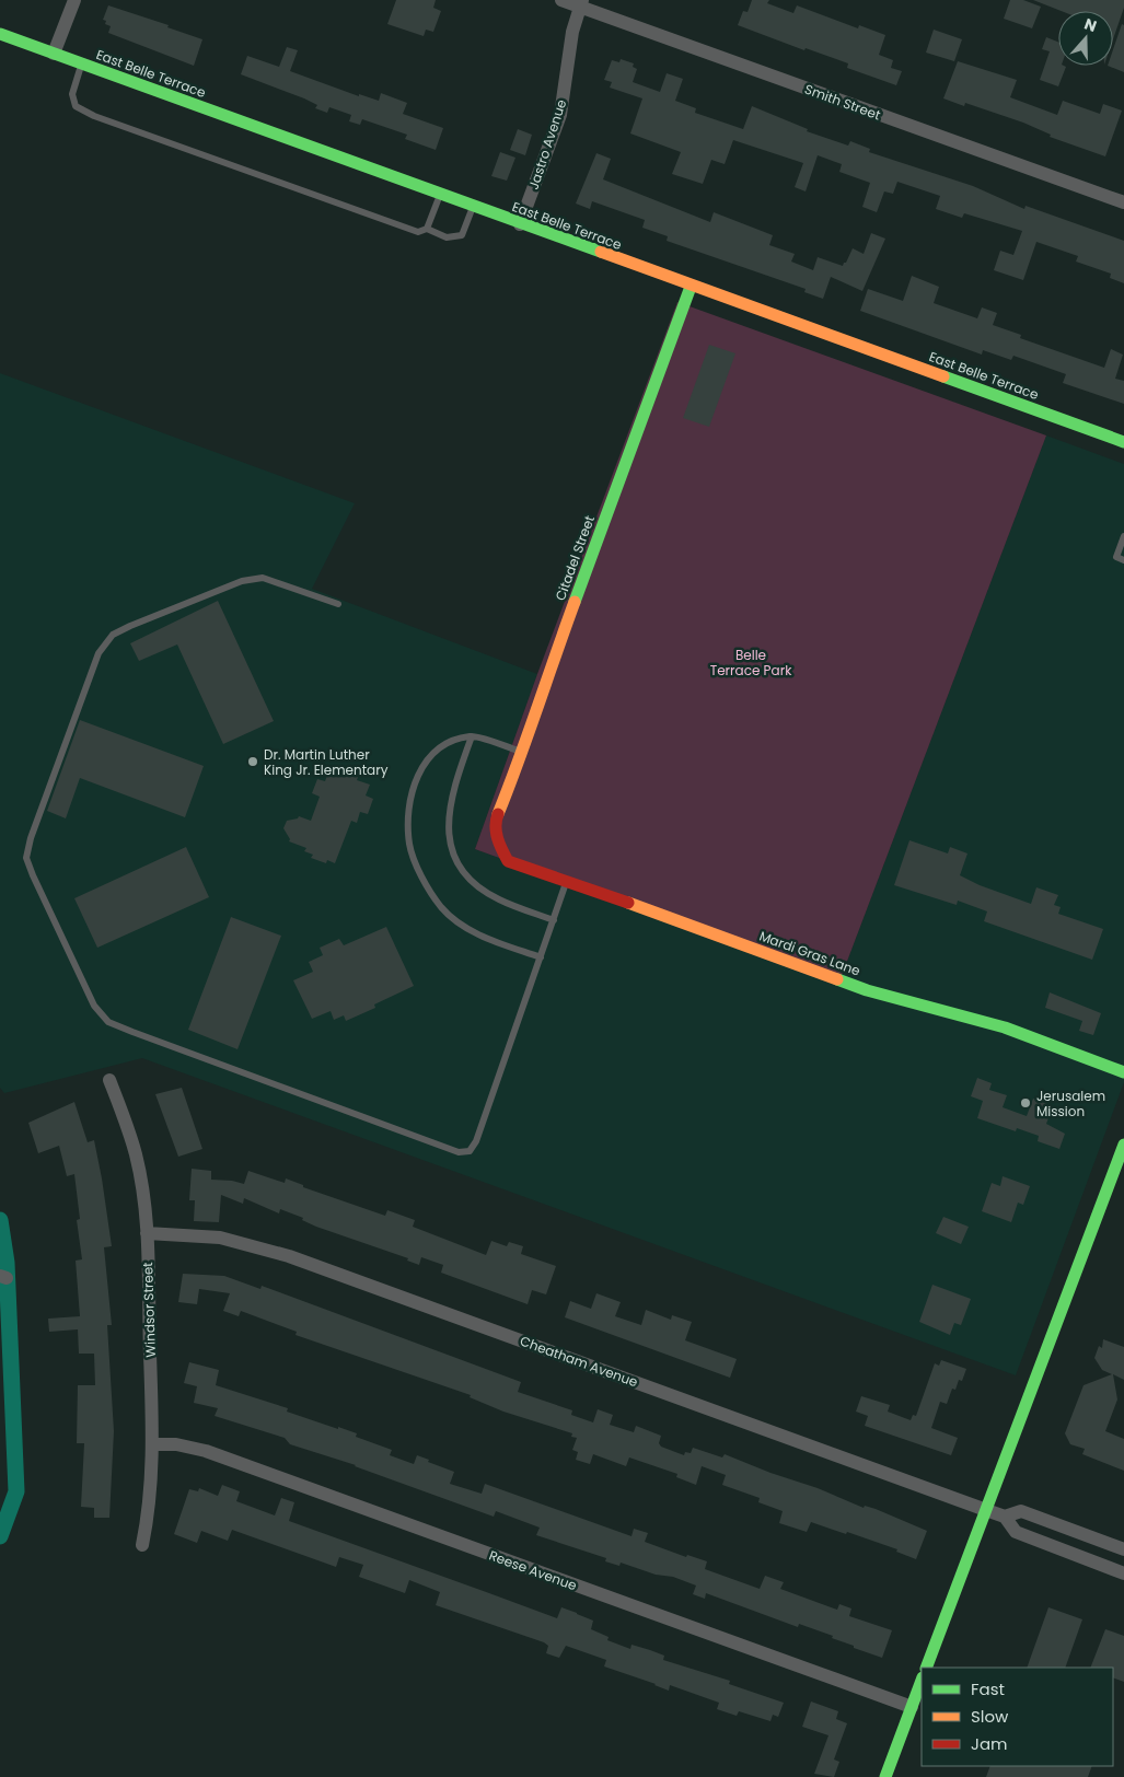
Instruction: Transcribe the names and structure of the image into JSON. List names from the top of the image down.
{
  "streets": {
    "street": [
      "East Belle Terrace",
      "Smith Street",
      "Jastro Avenue",
      "Citadel Street",
      "Mardi Gras Lane",
      "Windsor Street",
      "Cheatham Avenue",
      "Reese Avenue"
    ]
  },
  "crossings": [
    ["East Belle Terrace", "Jastro Avenue"],
    ["East Belle Terrace", "Citadel Street"],
    ["Smith Street", "Jastro Avenue"],
    ["Citadel Street", "Mardi Gras Lane"],
    ["Windsor Street", "Cheatham Avenue"],
    ["Windsor Street", "Reese Avenue"]
  ],
  "parks": ["Belle Terrace Park"],
  "places": ["Dr. Martin Luther King Jr. Elementary", "Jerusalem Mission"],
  "legend": ["Fast", "Slow", "Jam"],
  "north": "top"
}
